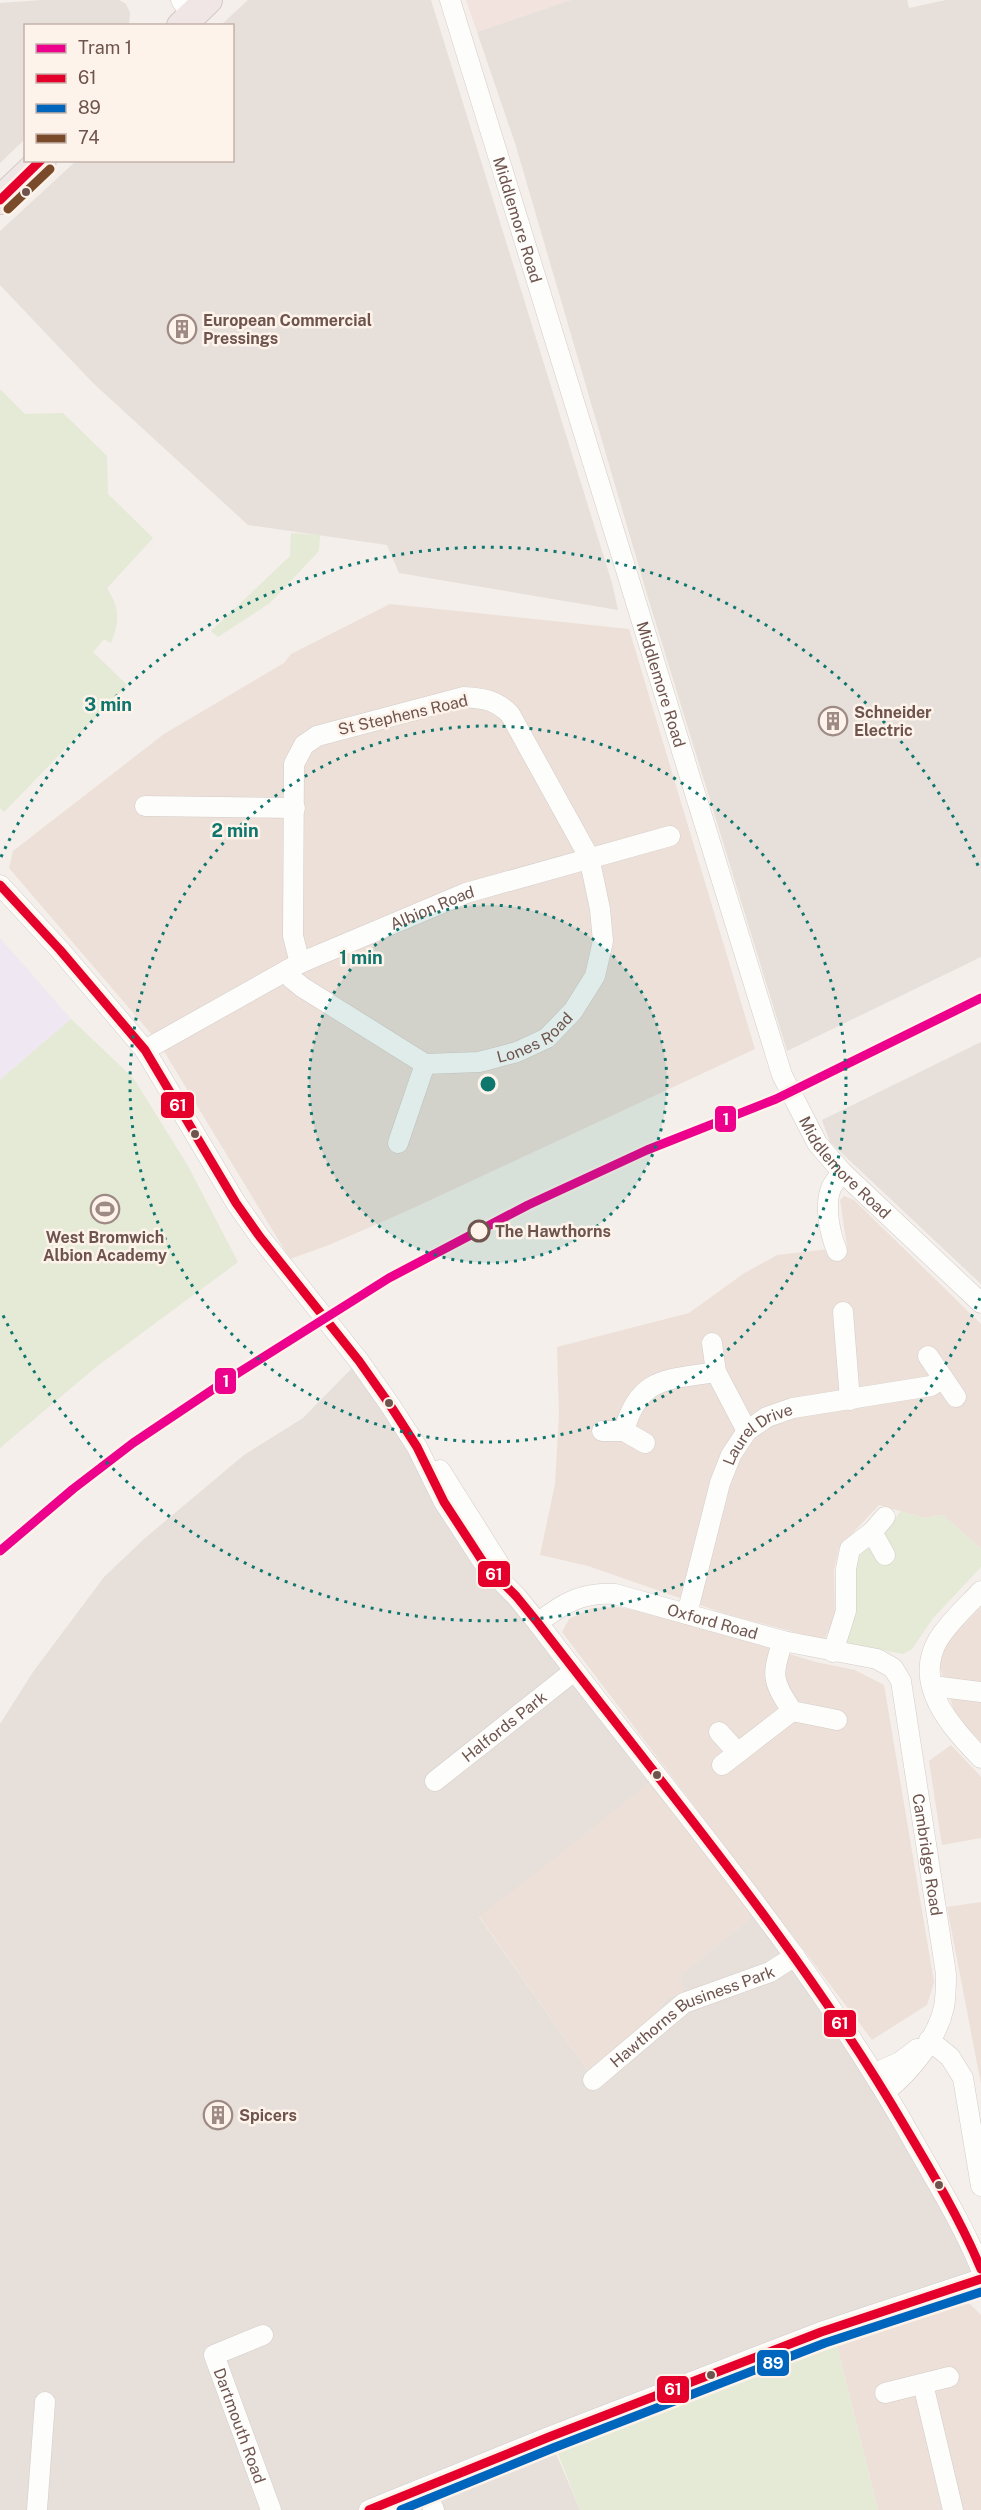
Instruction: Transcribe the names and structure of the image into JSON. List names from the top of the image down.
{
  "streets": {
    "street": [
      "Middlemore Road",
      "St Stephens Road",
      "Albion Road",
      "Lones Road",
      "Laurel Drive",
      "Oxford Road",
      "Halfords Park",
      "Cambridge Road",
      "Hawthorns Business Park",
      "Dartmouth Road"
    ]
  },
  "crossings": [
    ["St Stephens Road", "Albion Road"],
    ["St Stephens Road", "Lones Road"],
    ["Albion Road", "Lones Road"],
    ["Laurel Drive", "Oxford Road"],
    ["Oxford Road", "Cambridge Road"]
  ],
  "places": {
    "building": ["European Commercial Pressings", "Schneider Electric", "Spicers"],
    "sports": ["West Bromwich Albion Academy"],
    "other": ["The Hawthorns"]
  },
  "lines": [
    "transit line 61",
    "transit line 74",
    "tram line 1",
    "transit line 89"
  ],
  "legend": [
    "Tram 1",
    "61",
    "89",
    "74"
  ],
  "rings": ["3 min", "2 min", "1 min"]
}
